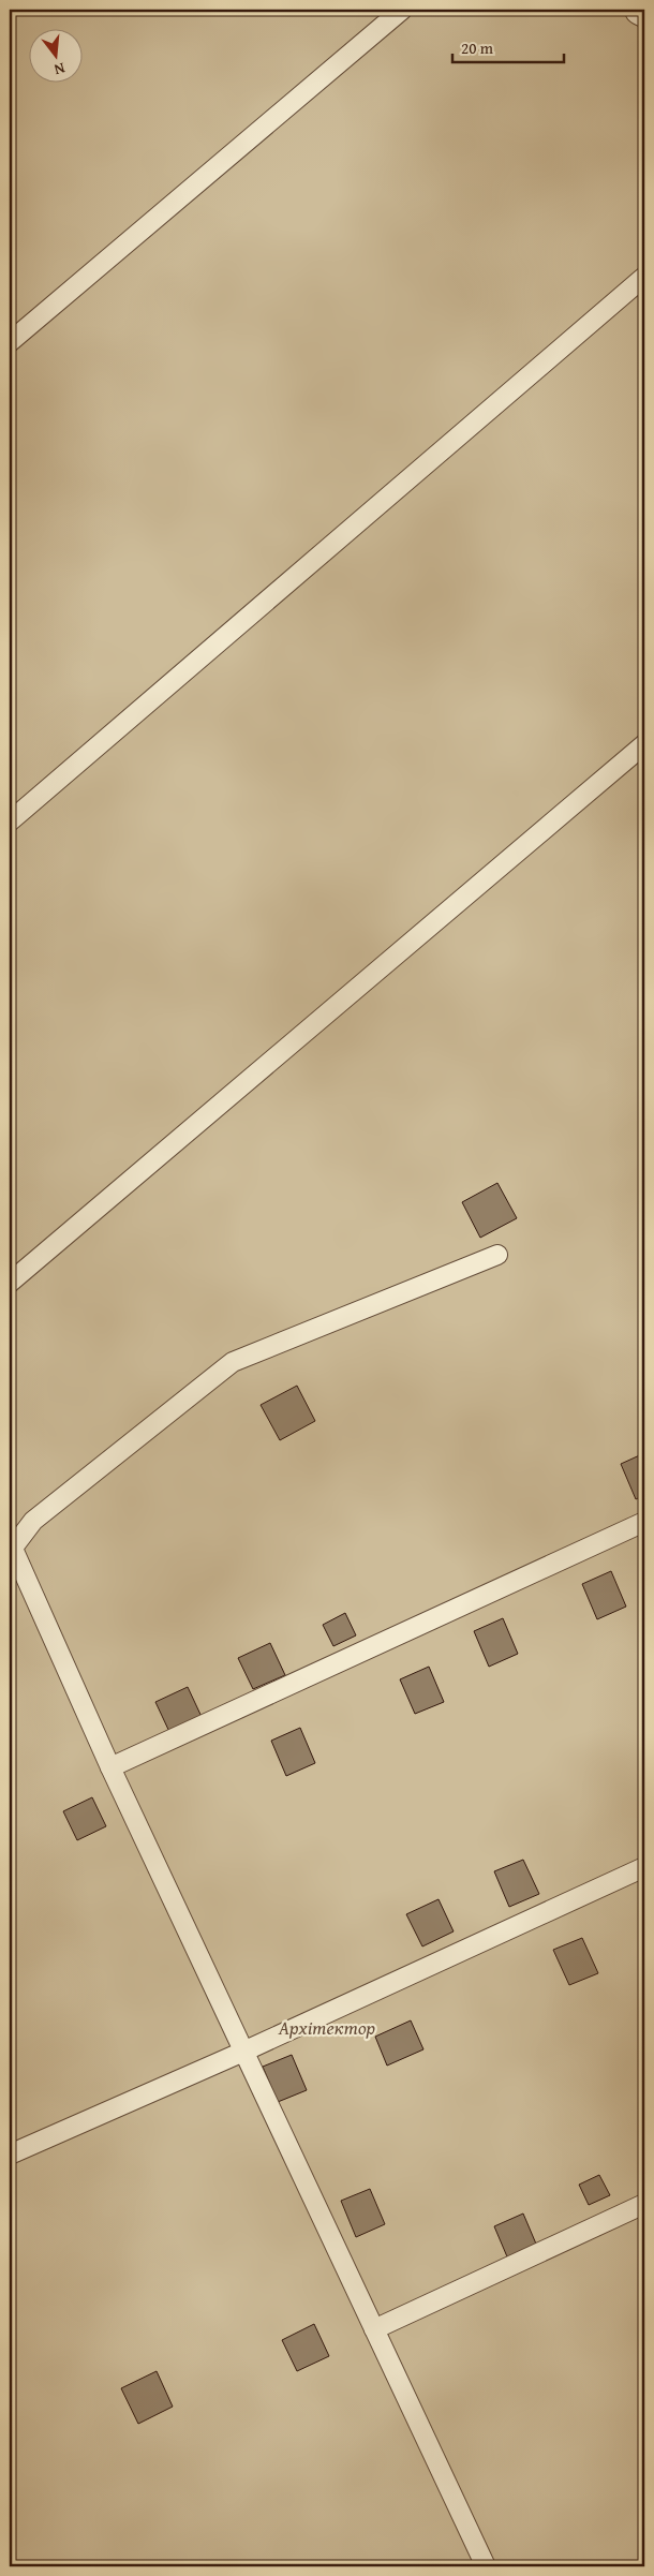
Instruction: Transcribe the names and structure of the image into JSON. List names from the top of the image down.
{
  "parks": ["Архітектор"],
  "scale_bar": "20 m",
  "north": "bottom"
}
